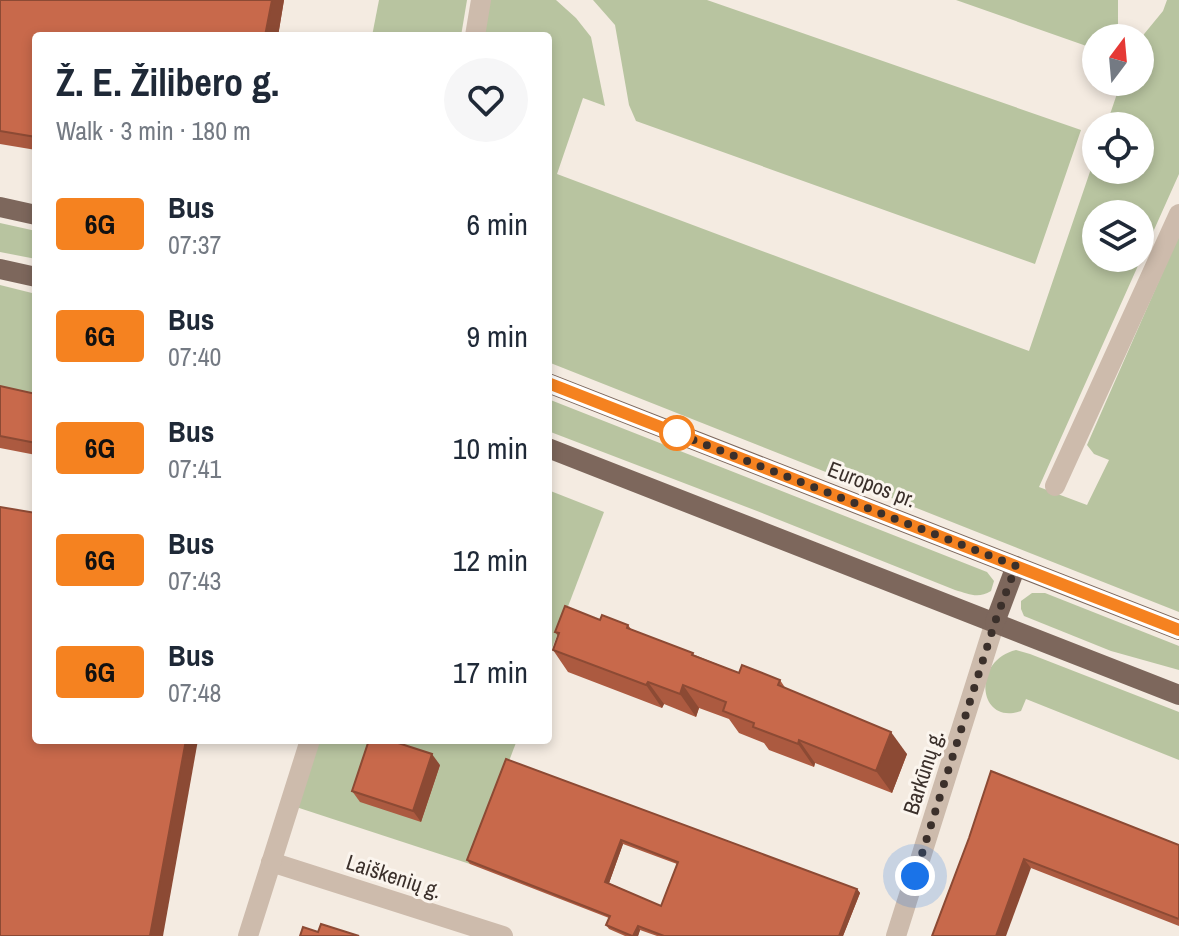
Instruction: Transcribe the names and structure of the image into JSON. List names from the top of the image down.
{
  "streets": {
    "main road": ["Europos pr."],
    "street": ["Barkūnų g.", "Laiškenių g."]
  },
  "lines": ["bus line 6G"],
  "north": "top",
  "page": {
    "heading": ["Ž. E. Žilibero g.", "Walk · 3 min · 180 m"],
    "list": [
      {
        "mark": "6G",
        "name": "Bus",
        "note": "07:37",
        "value": "6 min"
      },
      {
        "mark": "6G",
        "name": "Bus",
        "note": "07:40",
        "value": "9 min"
      },
      {
        "mark": "6G",
        "name": "Bus",
        "note": "07:41",
        "value": "10 min"
      },
      {
        "mark": "6G",
        "name": "Bus",
        "note": "07:43",
        "value": "12 min"
      },
      {
        "mark": "6G",
        "name": "Bus",
        "note": "07:48",
        "value": "17 min"
      }
    ]
  }
}
